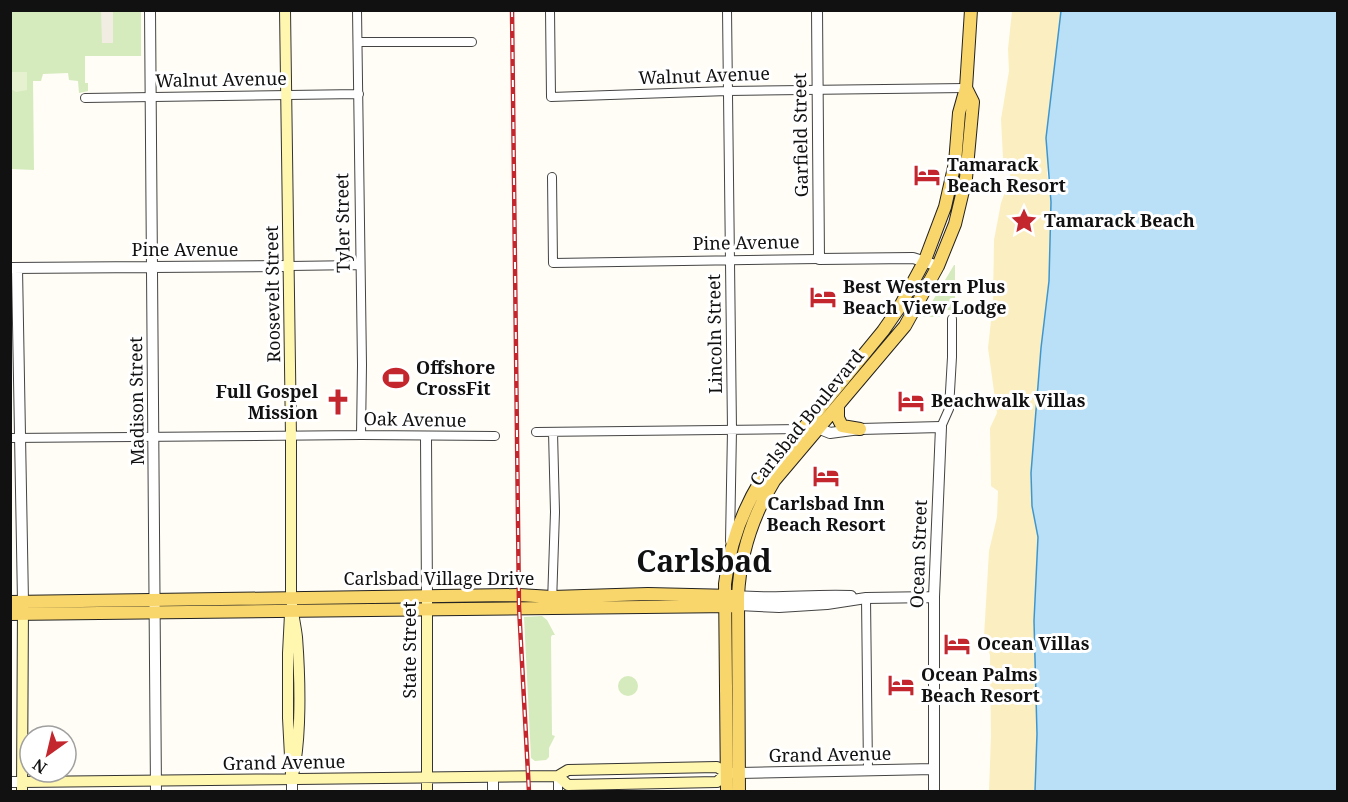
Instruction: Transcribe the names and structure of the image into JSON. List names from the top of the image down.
{
  "streets": {
    "main road": [
      "Roosevelt Street",
      "Carlsbad Boulevard",
      "Carlsbad Village Drive",
      "State Street",
      "Grand Avenue"
    ],
    "street": [
      "Walnut Avenue",
      "Garfield Street",
      "Tyler Street",
      "Pine Avenue",
      "Lincoln Street",
      "Madison Street",
      "Oak Avenue",
      "Ocean Street"
    ]
  },
  "crossings": [
    ["Walnut Avenue", "Garfield Street"],
    ["Walnut Avenue", "Tyler Street"],
    ["Walnut Avenue", "Roosevelt Street"],
    ["Walnut Avenue", "Lincoln Street"],
    ["Walnut Avenue", "Madison Street"],
    ["Walnut Avenue", "Carlsbad Boulevard"],
    ["Garfield Street", "Pine Avenue"],
    ["Tyler Street", "Pine Avenue"],
    ["Tyler Street", "Oak Avenue"],
    ["Pine Avenue", "Roosevelt Street"],
    ["Pine Avenue", "Lincoln Street"],
    ["Pine Avenue", "Madison Street"],
    ["Pine Avenue", "Carlsbad Boulevard"],
    ["Roosevelt Street", "Oak Avenue"],
    ["Roosevelt Street", "Carlsbad Village Drive"],
    ["Roosevelt Street", "Grand Avenue"],
    ["Lincoln Street", "Carlsbad Boulevard"],
    ["Madison Street", "Oak Avenue"],
    ["Madison Street", "Carlsbad Village Drive"],
    ["Madison Street", "Grand Avenue"],
    ["Carlsbad Boulevard", "Carlsbad Village Drive"],
    ["Carlsbad Boulevard", "Grand Avenue"],
    ["Oak Avenue", "State Street"],
    ["Ocean Street", "Carlsbad Village Drive"],
    ["Ocean Street", "Grand Avenue"],
    ["Carlsbad Village Drive", "State Street"],
    ["State Street", "Grand Avenue"]
  ],
  "districts": ["Carlsbad"],
  "places": {
    "hotel": [
      "Tamarack Beach Resort",
      "Best Western Plus Beach View Lodge",
      "Beachwalk Villas",
      "Carlsbad Inn Beach Resort",
      "Ocean Villas",
      "Ocean Palms Beach Resort"
    ],
    "place": ["Tamarack Beach"],
    "sports": ["Offshore CrossFit"],
    "church": ["Full Gospel Mission"]
  },
  "north": "bottom left"
}
